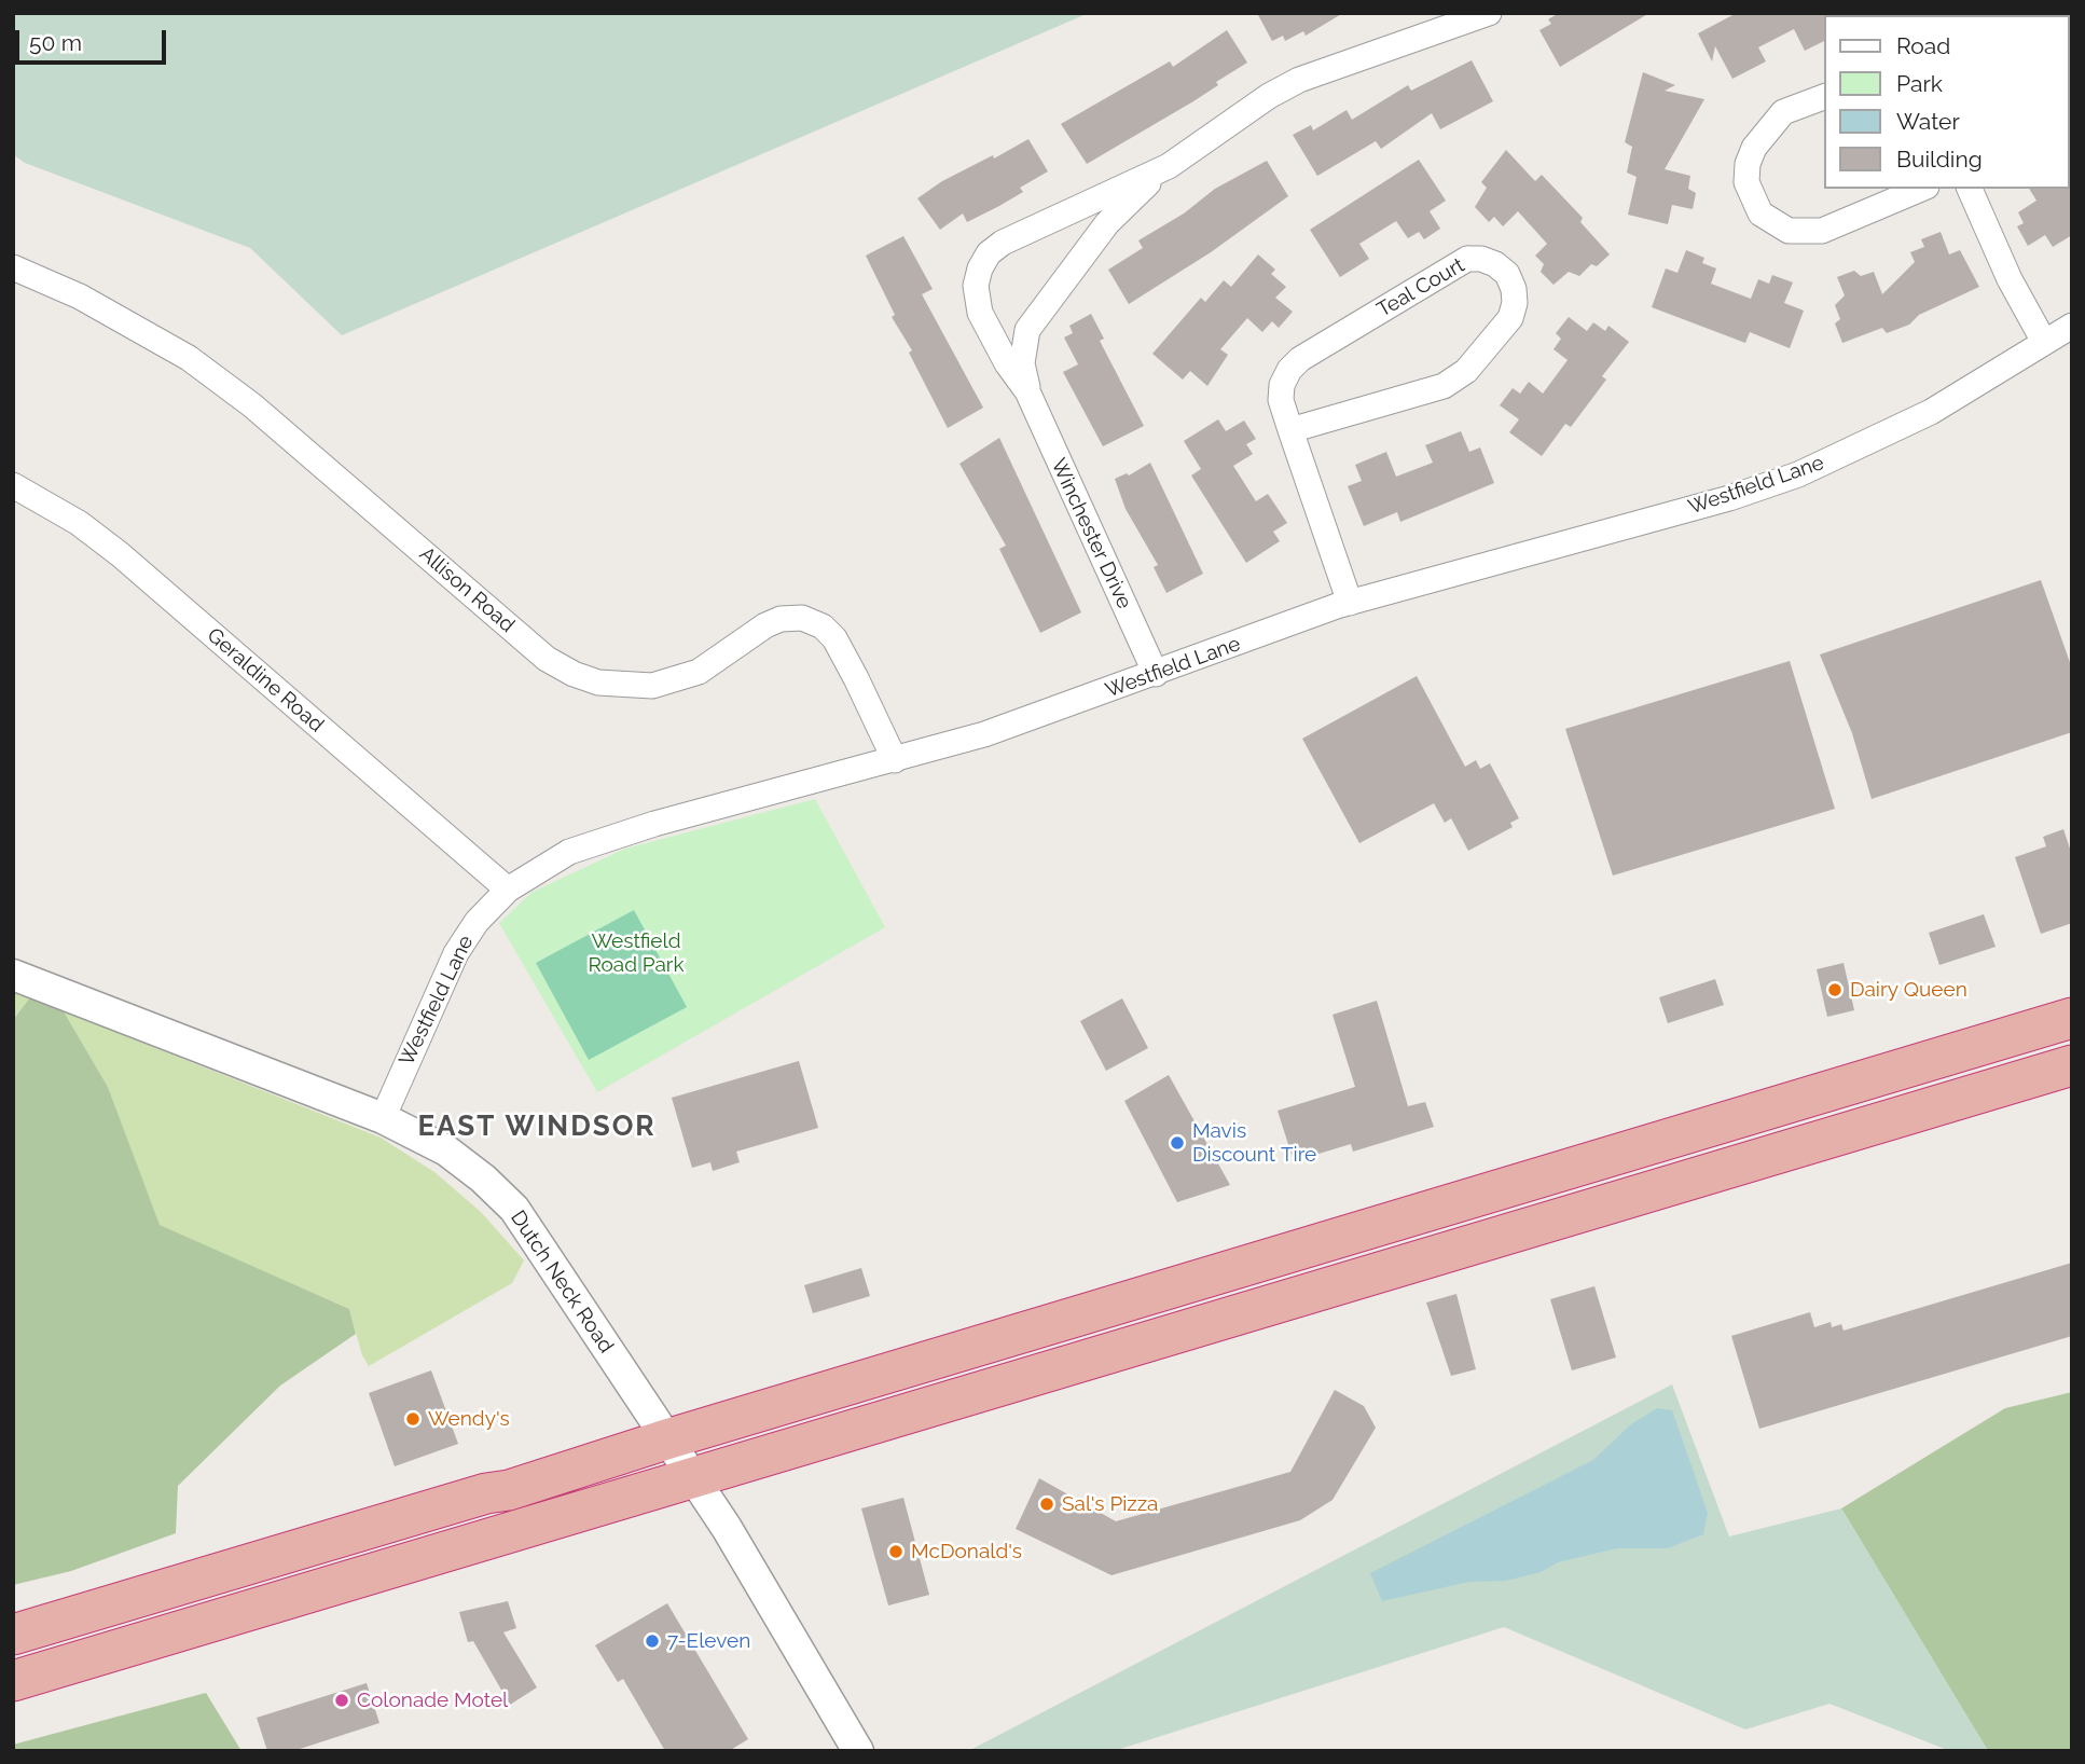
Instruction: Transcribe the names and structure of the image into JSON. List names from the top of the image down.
{
  "streets": {
    "street": [
      "Teal Court",
      "Westfield Lane",
      "Winchester Drive",
      "Allison Road",
      "Geraldine Road",
      "Dutch Neck Road"
    ]
  },
  "crossings": [
    ["Teal Court", "Westfield Lane"],
    ["Westfield Lane", "Winchester Drive"],
    ["Westfield Lane", "Allison Road"],
    ["Westfield Lane", "Geraldine Road"],
    ["Westfield Lane", "Dutch Neck Road"]
  ],
  "districts": ["EAST WINDSOR"],
  "parks": ["Westfield Road Park"],
  "places": [
    "Dairy Queen",
    "Mavis Discount Tire",
    "Wendy's",
    "Sal's Pizza",
    "McDonald's",
    "7-Eleven",
    "Colonade Motel"
  ],
  "legend": [
    "Road",
    "Park",
    "Water",
    "Building"
  ],
  "scale_bar": "50 m"
}
